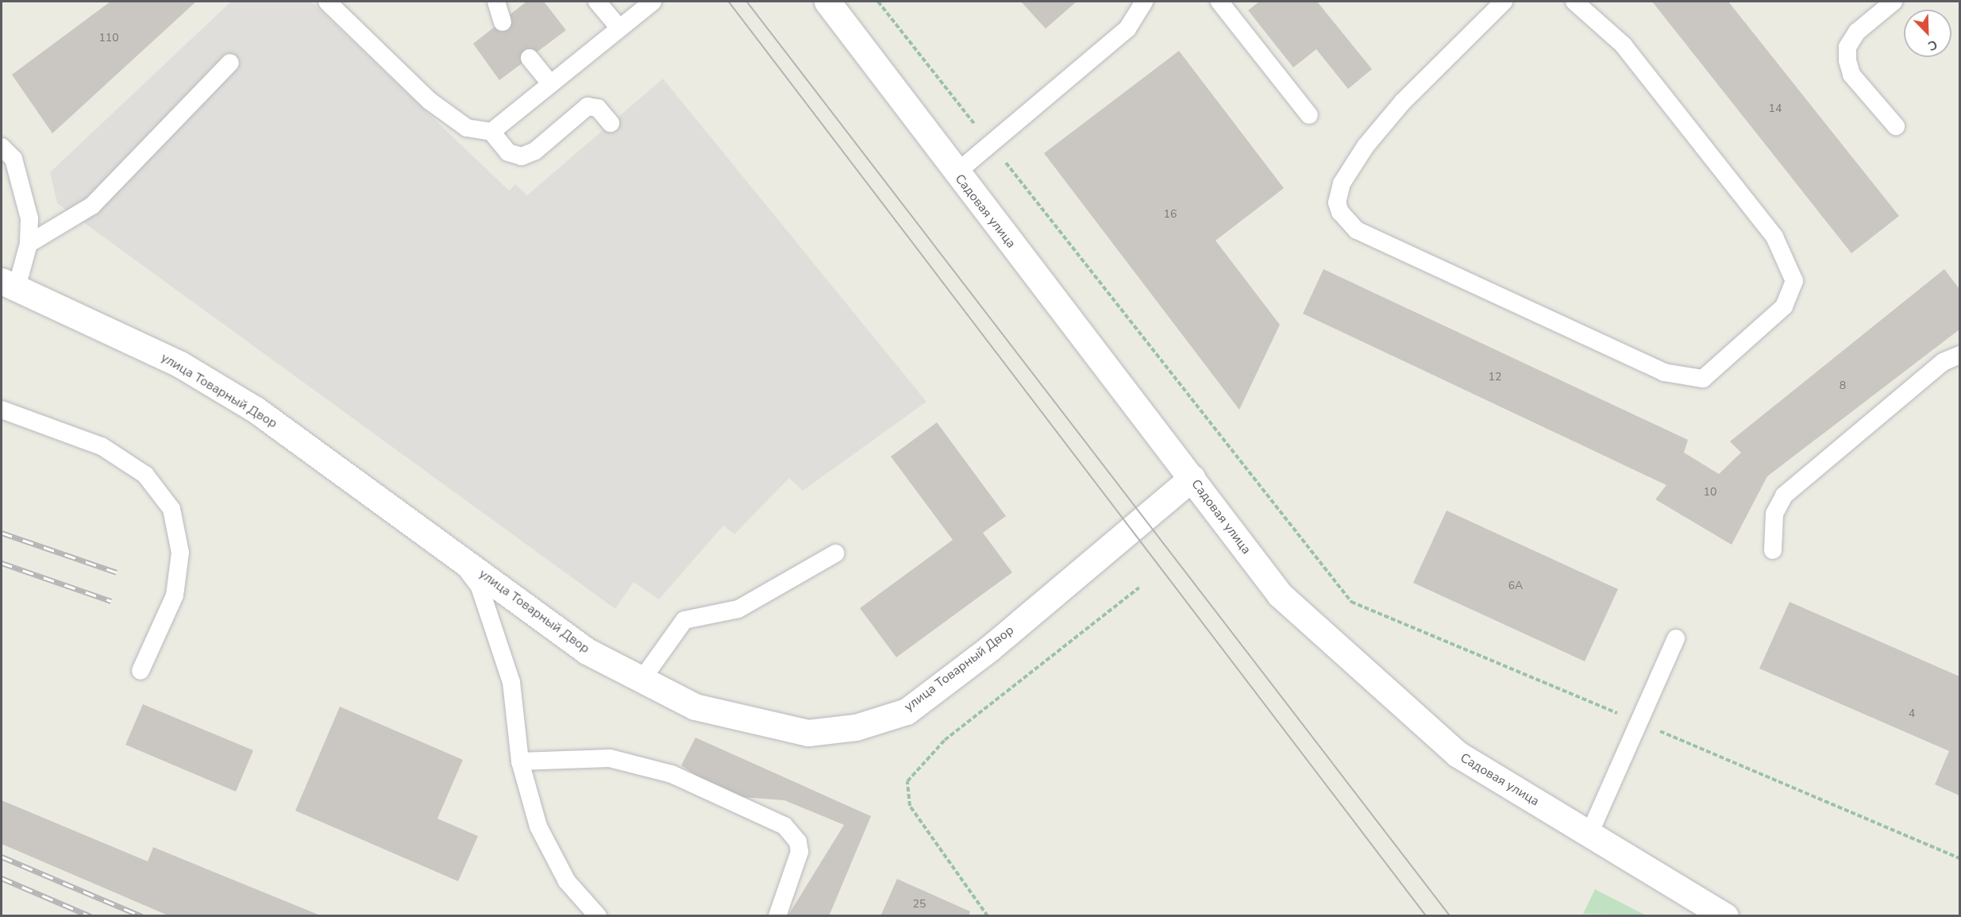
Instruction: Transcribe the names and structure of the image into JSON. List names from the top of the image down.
{
  "streets": {
    "street": ["Садовая улица", "улица Товарный Двор"]
  },
  "crossings": [
    ["Садовая улица", "улица Товарный Двор"]
  ],
  "house_numbers": [
    "110",
    "14",
    "16",
    "12",
    "8",
    "10",
    "6А",
    "4",
    "25"
  ],
  "north": "bottom right"
}
